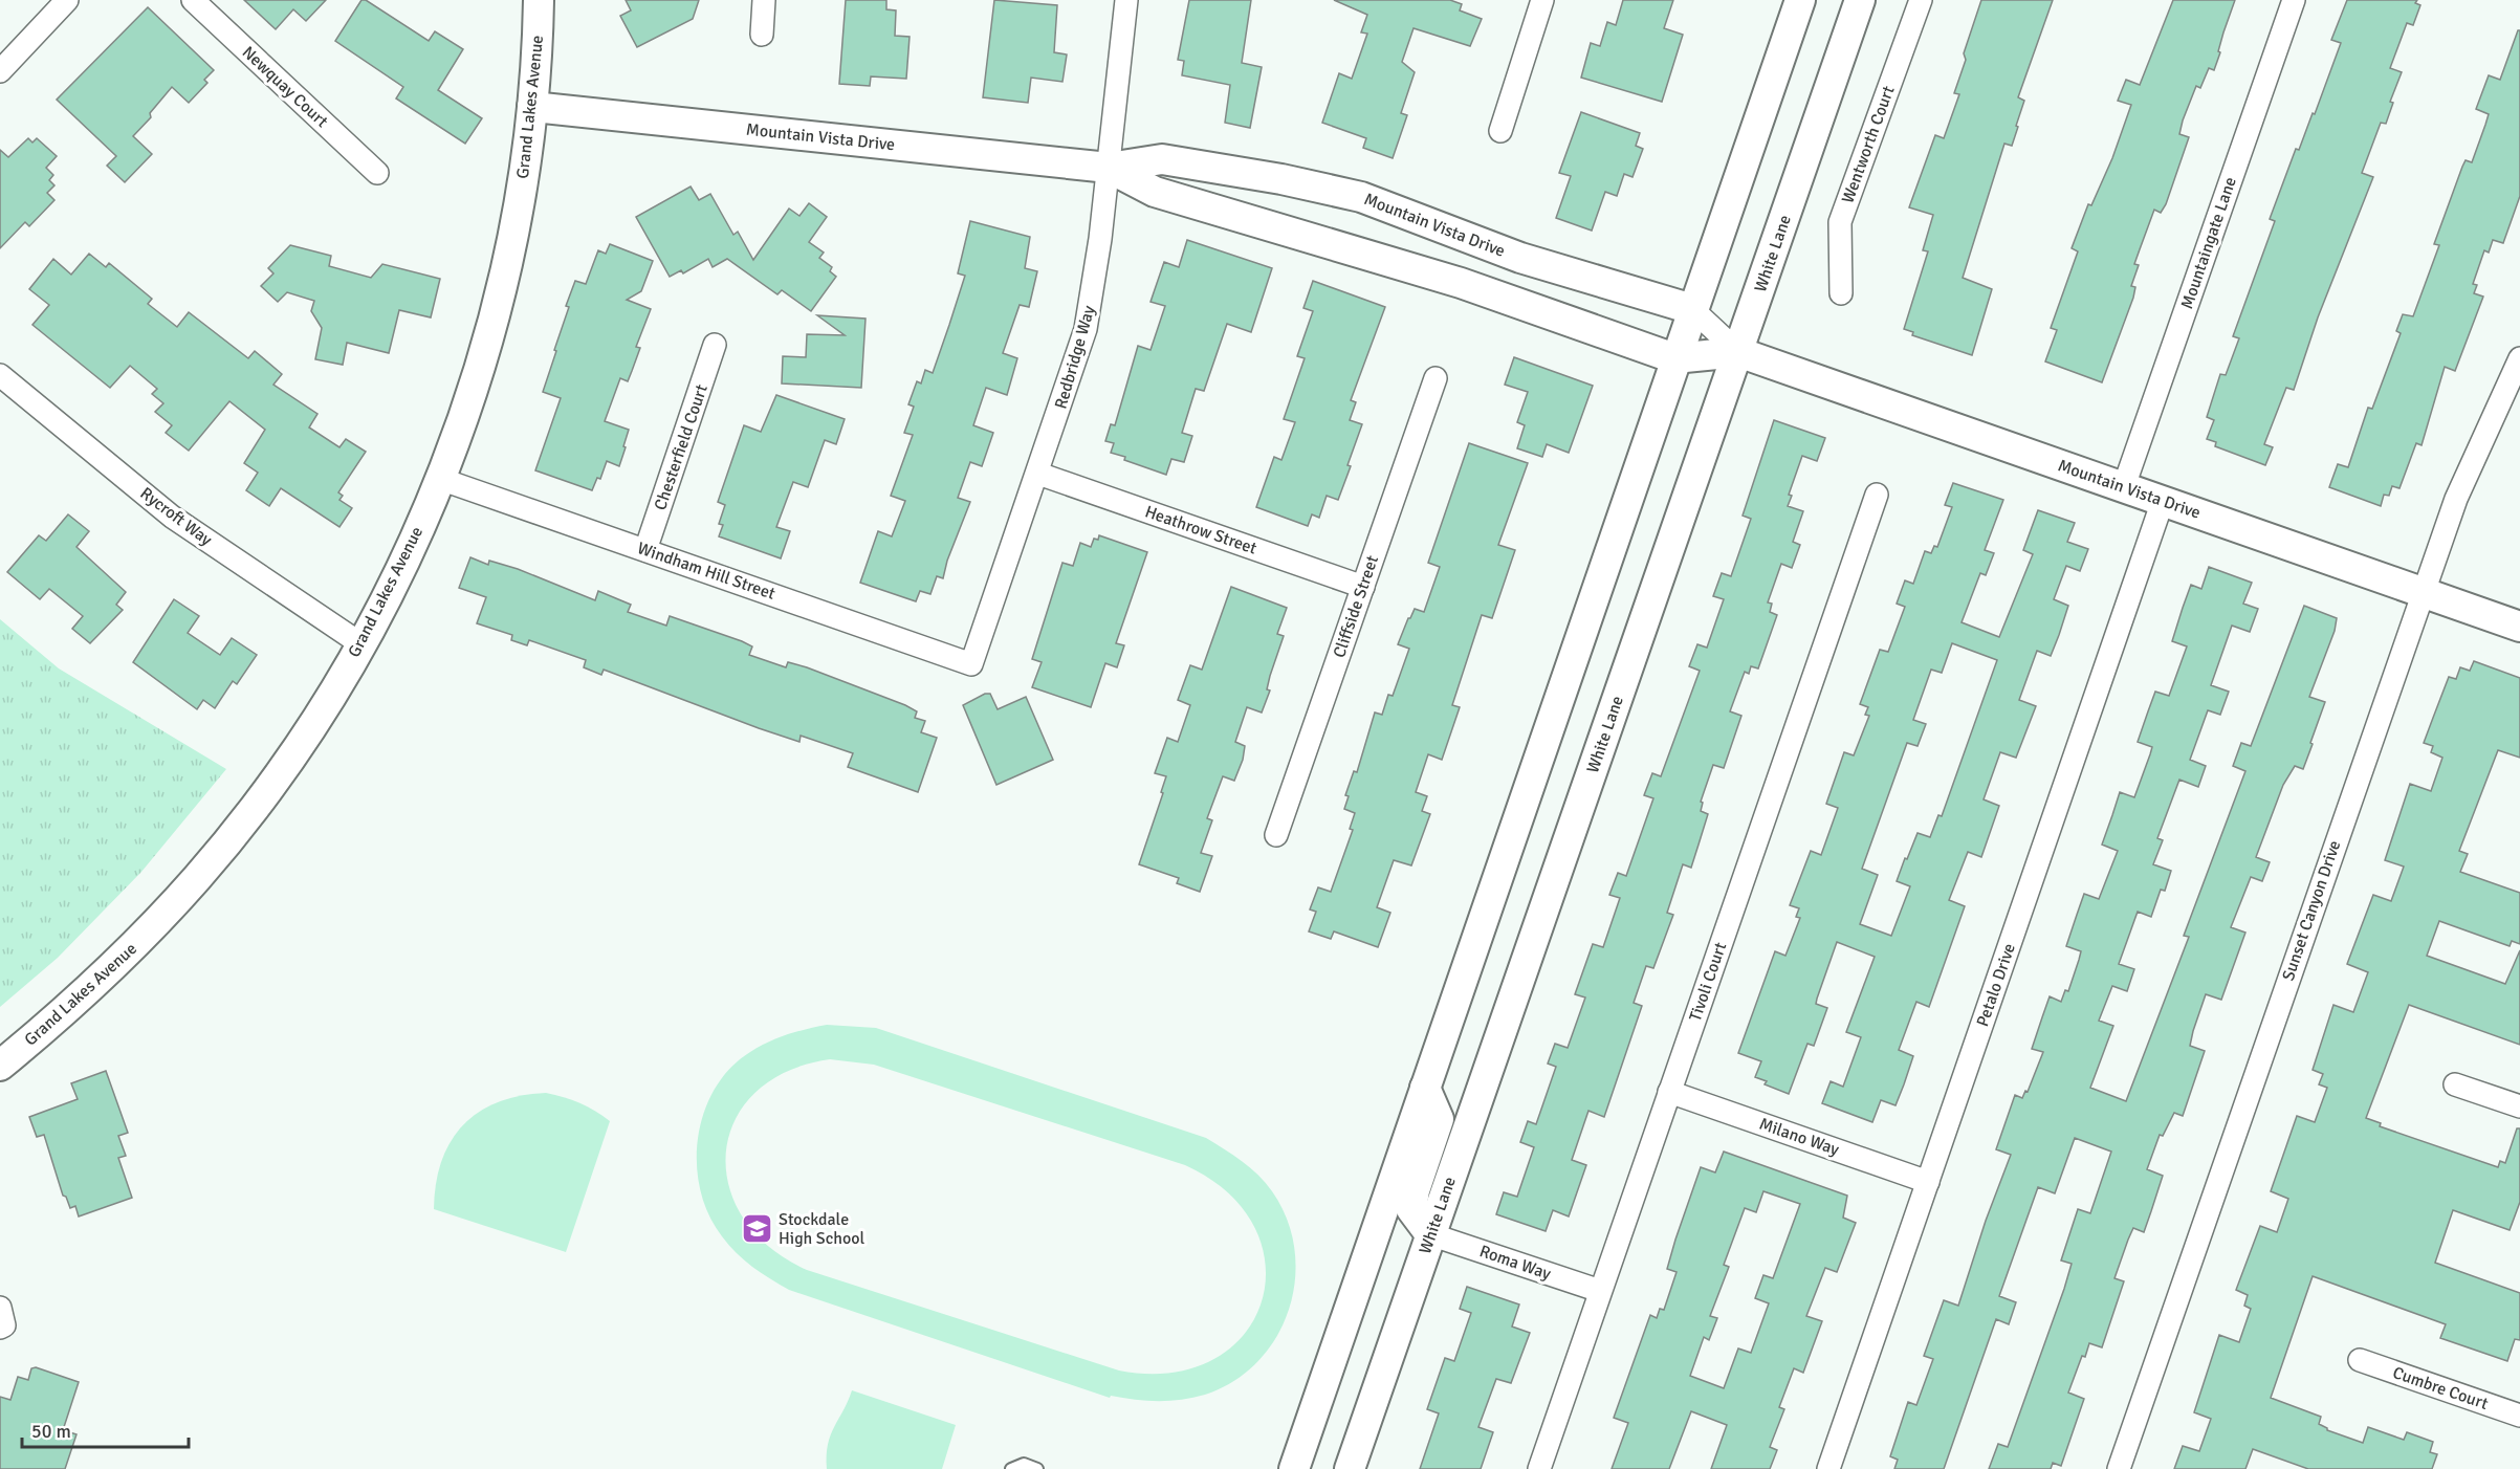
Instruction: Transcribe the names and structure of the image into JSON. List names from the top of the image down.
{
  "streets": {
    "street": [
      "Newquay Court",
      "Grand Lakes Avenue",
      "Mountain Vista Drive",
      "Wentworth Court",
      "Mountaingate Lane",
      "White Lane",
      "Redbridge Way",
      "Chesterfield Court",
      "Rycroft Way",
      "Heathrow Street",
      "Windham Hill Street",
      "Cliffside Street",
      "Sunset Canyon Drive",
      "Tivoli Court",
      "Petalo Drive",
      "Milano Way",
      "Roma Way",
      "Cumbre Court"
    ]
  },
  "crossings": [
    ["Grand Lakes Avenue", "Mountain Vista Drive"],
    ["Grand Lakes Avenue", "Rycroft Way"],
    ["Grand Lakes Avenue", "Windham Hill Street"],
    ["Mountain Vista Drive", "Mountaingate Lane"],
    ["Mountain Vista Drive", "White Lane"],
    ["Mountain Vista Drive", "Redbridge Way"],
    ["Mountain Vista Drive", "Sunset Canyon Drive"],
    ["Mountain Vista Drive", "Petalo Drive"],
    ["White Lane", "Roma Way"],
    ["Redbridge Way", "Heathrow Street"],
    ["Redbridge Way", "Windham Hill Street"],
    ["Chesterfield Court", "Windham Hill Street"],
    ["Heathrow Street", "Cliffside Street"],
    ["Tivoli Court", "Milano Way"],
    ["Tivoli Court", "Roma Way"],
    ["Petalo Drive", "Milano Way"]
  ],
  "places": {
    "school or university": ["Stockdale High School"]
  },
  "scale_bar": "50 m"
}
